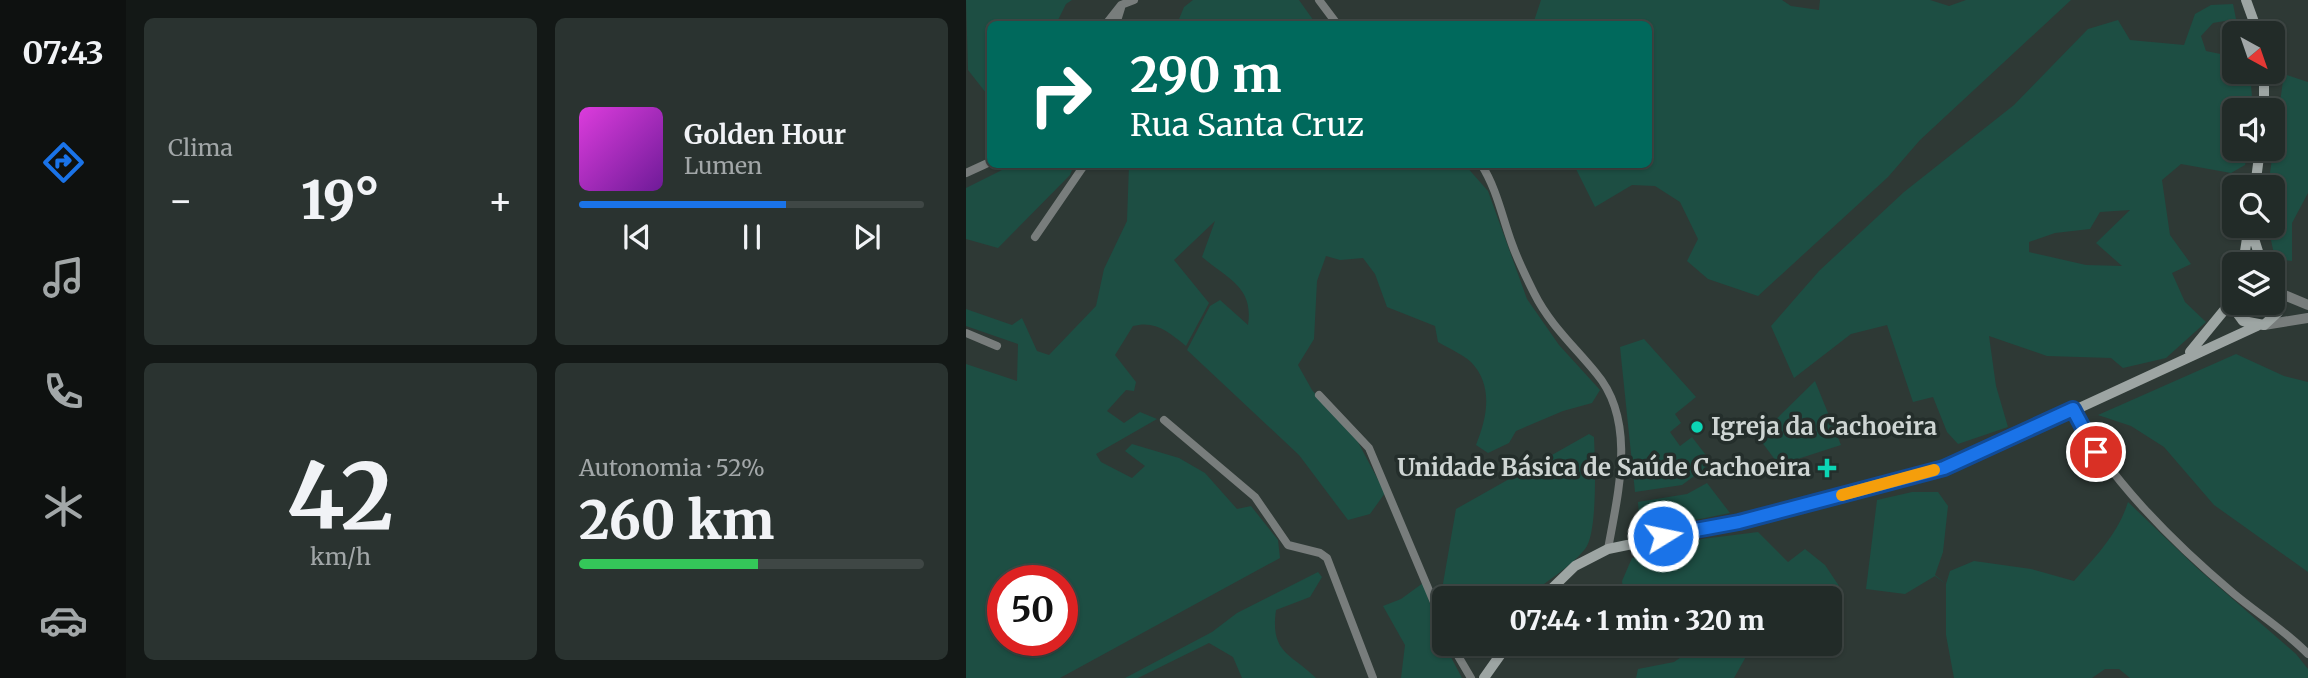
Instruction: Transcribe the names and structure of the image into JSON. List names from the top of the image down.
{
  "places": {
    "other": ["Igreja da Cachoeira"],
    "health": ["Unidade Básica de Saúde Cachoeira"]
  },
  "north": "bottom right",
  "page": {
    "tabs": "07:43",
    "tile": [
      "Clima",
      ["42", "km/h"],
      ["Autonomia · 52%", "260 km"]
    ],
    "turn": ["290 m", "Rua Santa Cruz"],
    "song": ["Golden Hour", "Lumen"],
    "heat": ["−", "19°", "+"],
    "limit": "50",
    "trip": "07:44 · 1 min · 320 m"
  }
}
